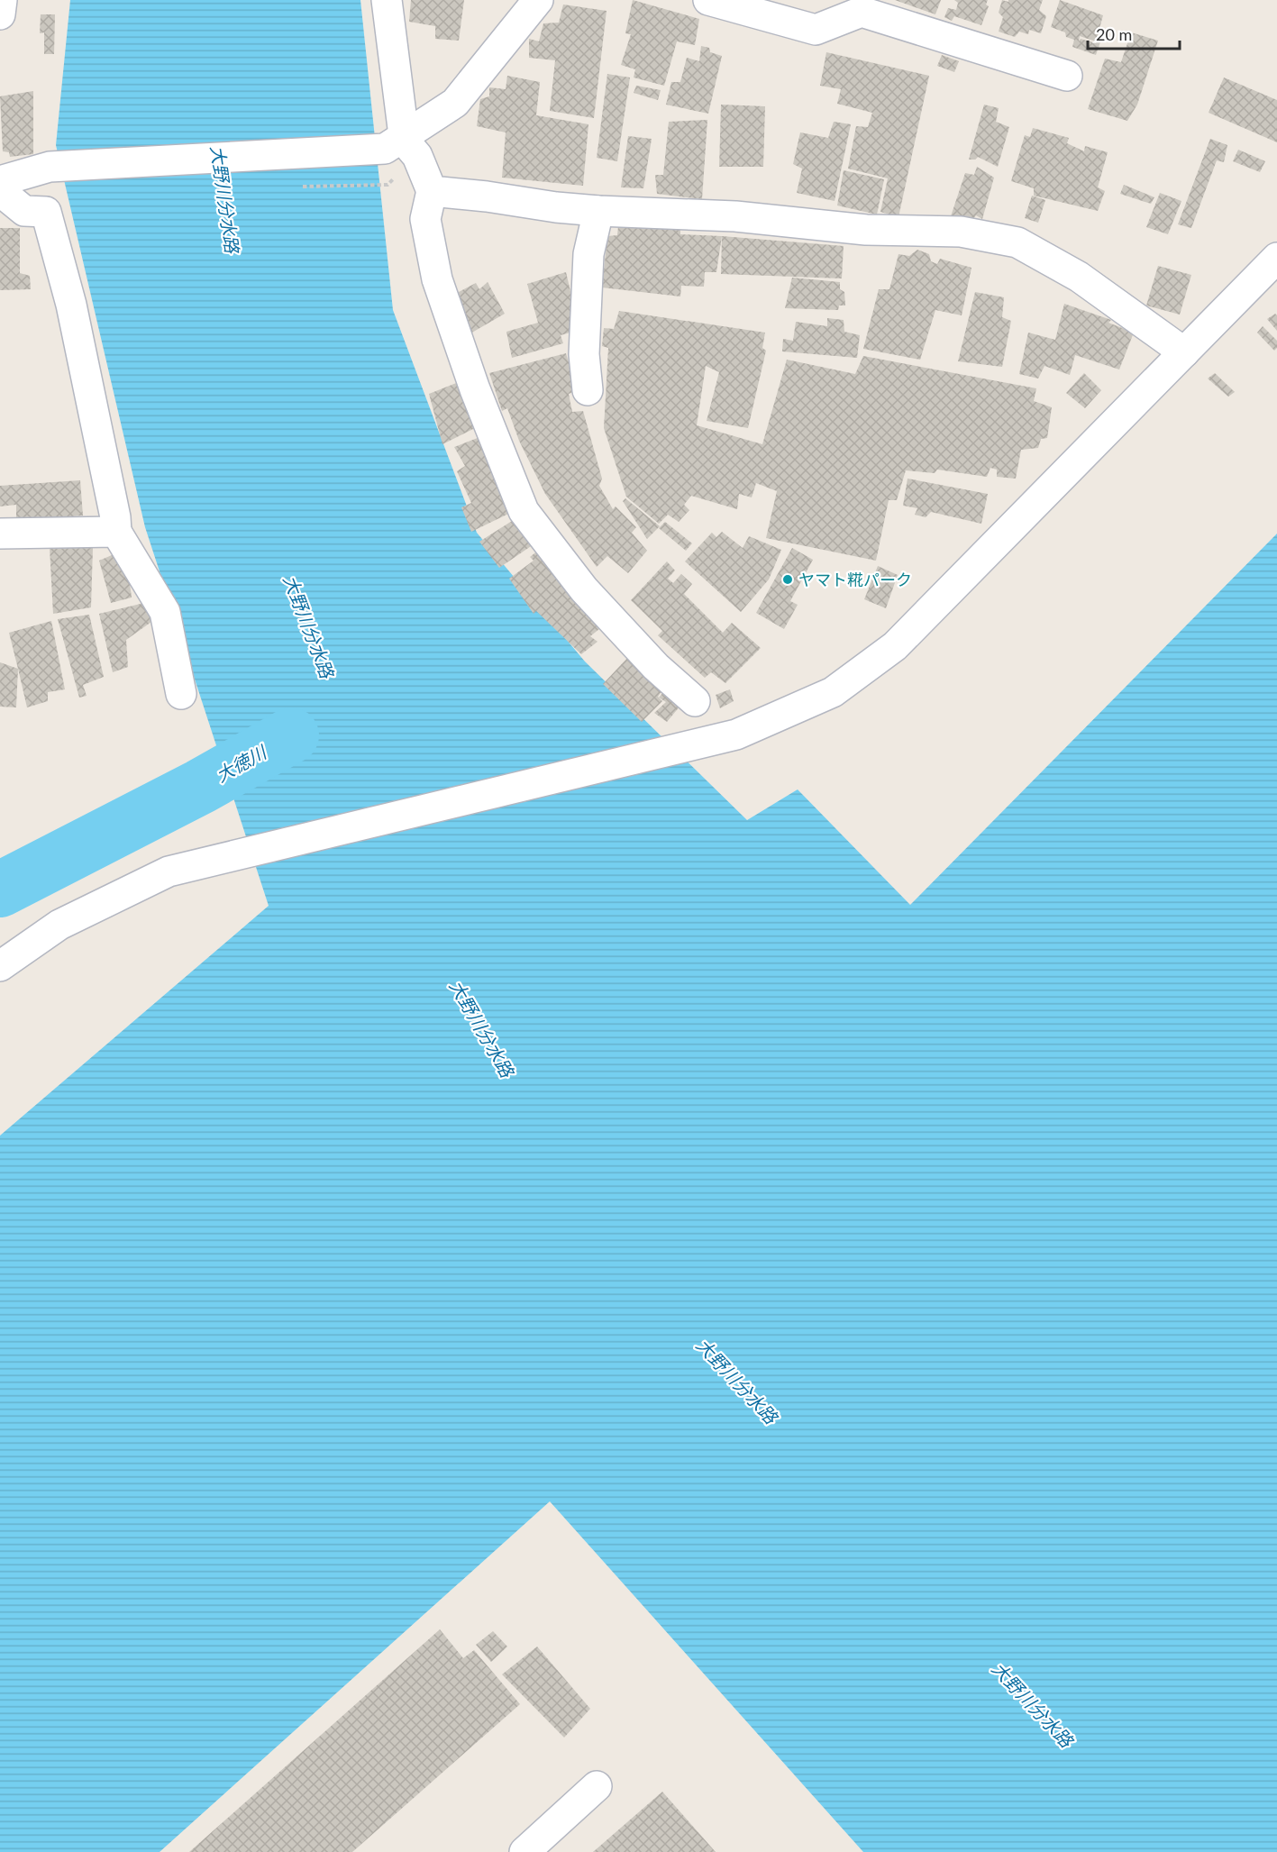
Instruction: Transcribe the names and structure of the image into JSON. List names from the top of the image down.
{
  "water": ["大野川分水路", "大徳川"],
  "places": ["ヤマト糀パーク"],
  "scale_bar": "20 m"
}
